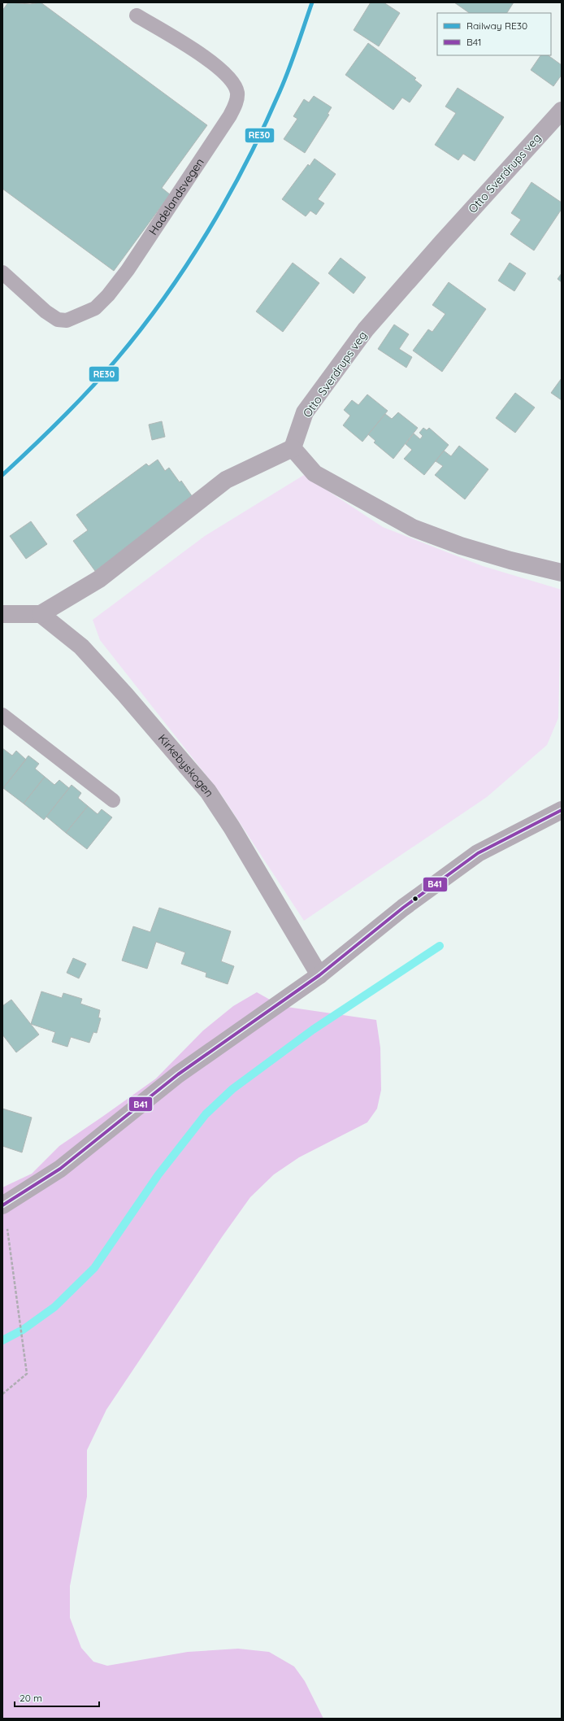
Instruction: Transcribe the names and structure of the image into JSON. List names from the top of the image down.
{
  "streets": {
    "street": ["Otto Sverdrups veg", "Kirkebyskogen"],
    "lane": ["Hadelandsvegen"]
  },
  "lines": ["rail line RE30", "transit line B41"],
  "legend": ["Railway RE30", "B41"],
  "scale_bar": "20 m"
}
